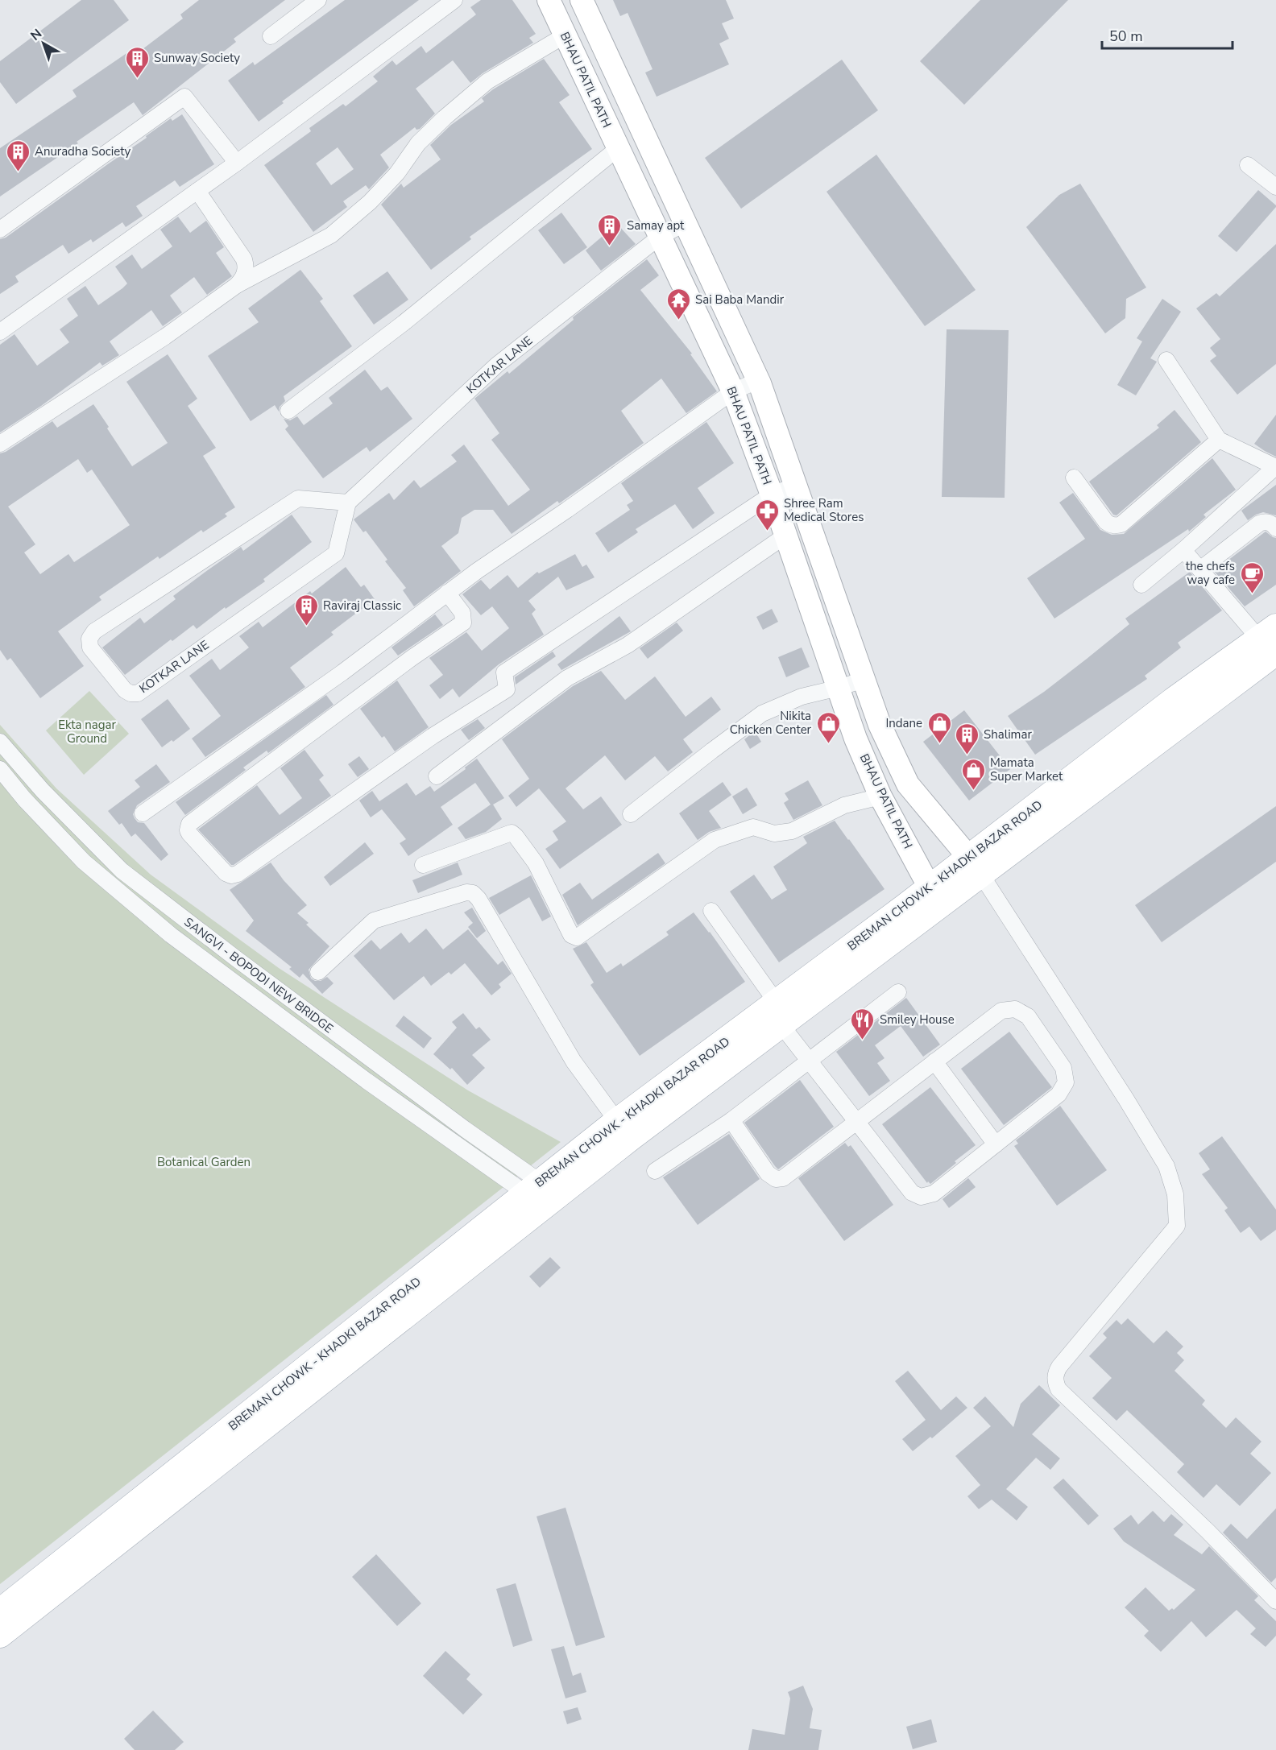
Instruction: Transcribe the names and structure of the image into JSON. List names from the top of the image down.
{
  "streets": {
    "main road": ["BHAU PATIL PATH", "BREMAN CHOWK - KHADKI BAZAR ROAD"],
    "street": ["KOTKAR LANE", "SANGVI - BOPODI NEW BRIDGE"]
  },
  "crossings": [
    ["BHAU PATIL PATH", "KOTKAR LANE"],
    ["BHAU PATIL PATH", "BREMAN CHOWK - KHADKI BAZAR ROAD"],
    ["BREMAN CHOWK - KHADKI BAZAR ROAD", "SANGVI - BOPODI NEW BRIDGE"]
  ],
  "parks": ["Ekta nagar Ground", "Botanical Garden"],
  "places": {
    "building": [
      "Sunway Society",
      "Anuradha Society",
      "Samay apt",
      "Raviraj Classic",
      "Shalimar"
    ],
    "temple": ["Sai Baba Mandir"],
    "pharmacy": ["Shree Ram Medical Stores"],
    "cafe": ["the chefs way cafe"],
    "shop": ["Nikita Chicken Center", "Indane", "Mamata Super Market"],
    "restaurant": ["Smiley House"]
  },
  "scale_bar": "50 m",
  "north": "top left"
}
